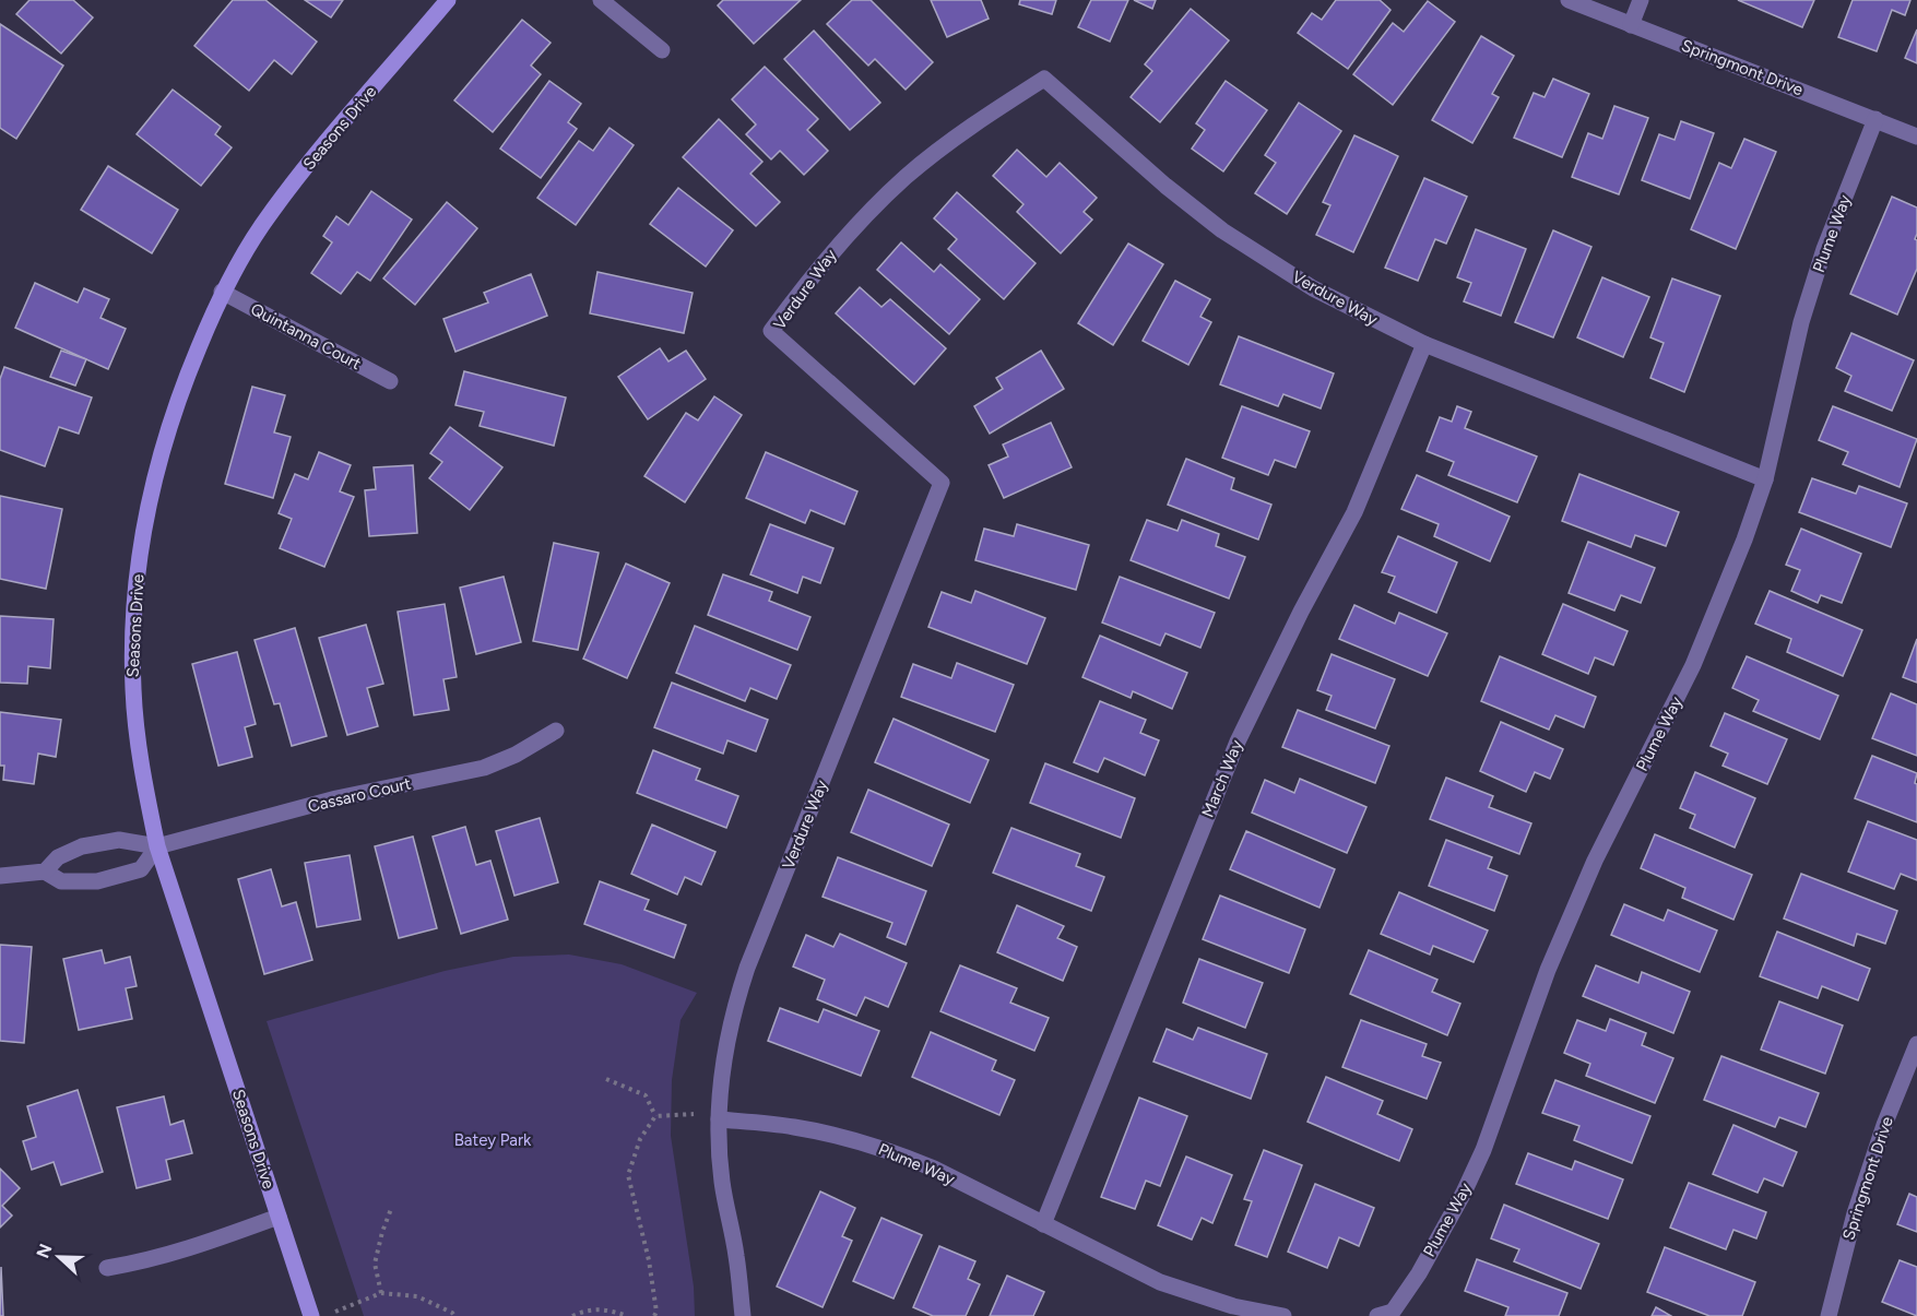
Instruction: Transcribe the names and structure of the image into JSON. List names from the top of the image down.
{
  "streets": {
    "street": [
      "Springmont Drive",
      "Seasons Drive",
      "Plume Way",
      "Verdure Way",
      "Quintanna Court",
      "March Way",
      "Cassaro Court"
    ]
  },
  "crossings": [
    ["Springmont Drive", "Plume Way"],
    ["Seasons Drive", "Quintanna Court"],
    ["Seasons Drive", "Cassaro Court"],
    ["Plume Way", "Verdure Way"],
    ["Plume Way", "March Way"],
    ["Verdure Way", "March Way"]
  ],
  "parks": ["Batey Park"],
  "north": "left"
}
